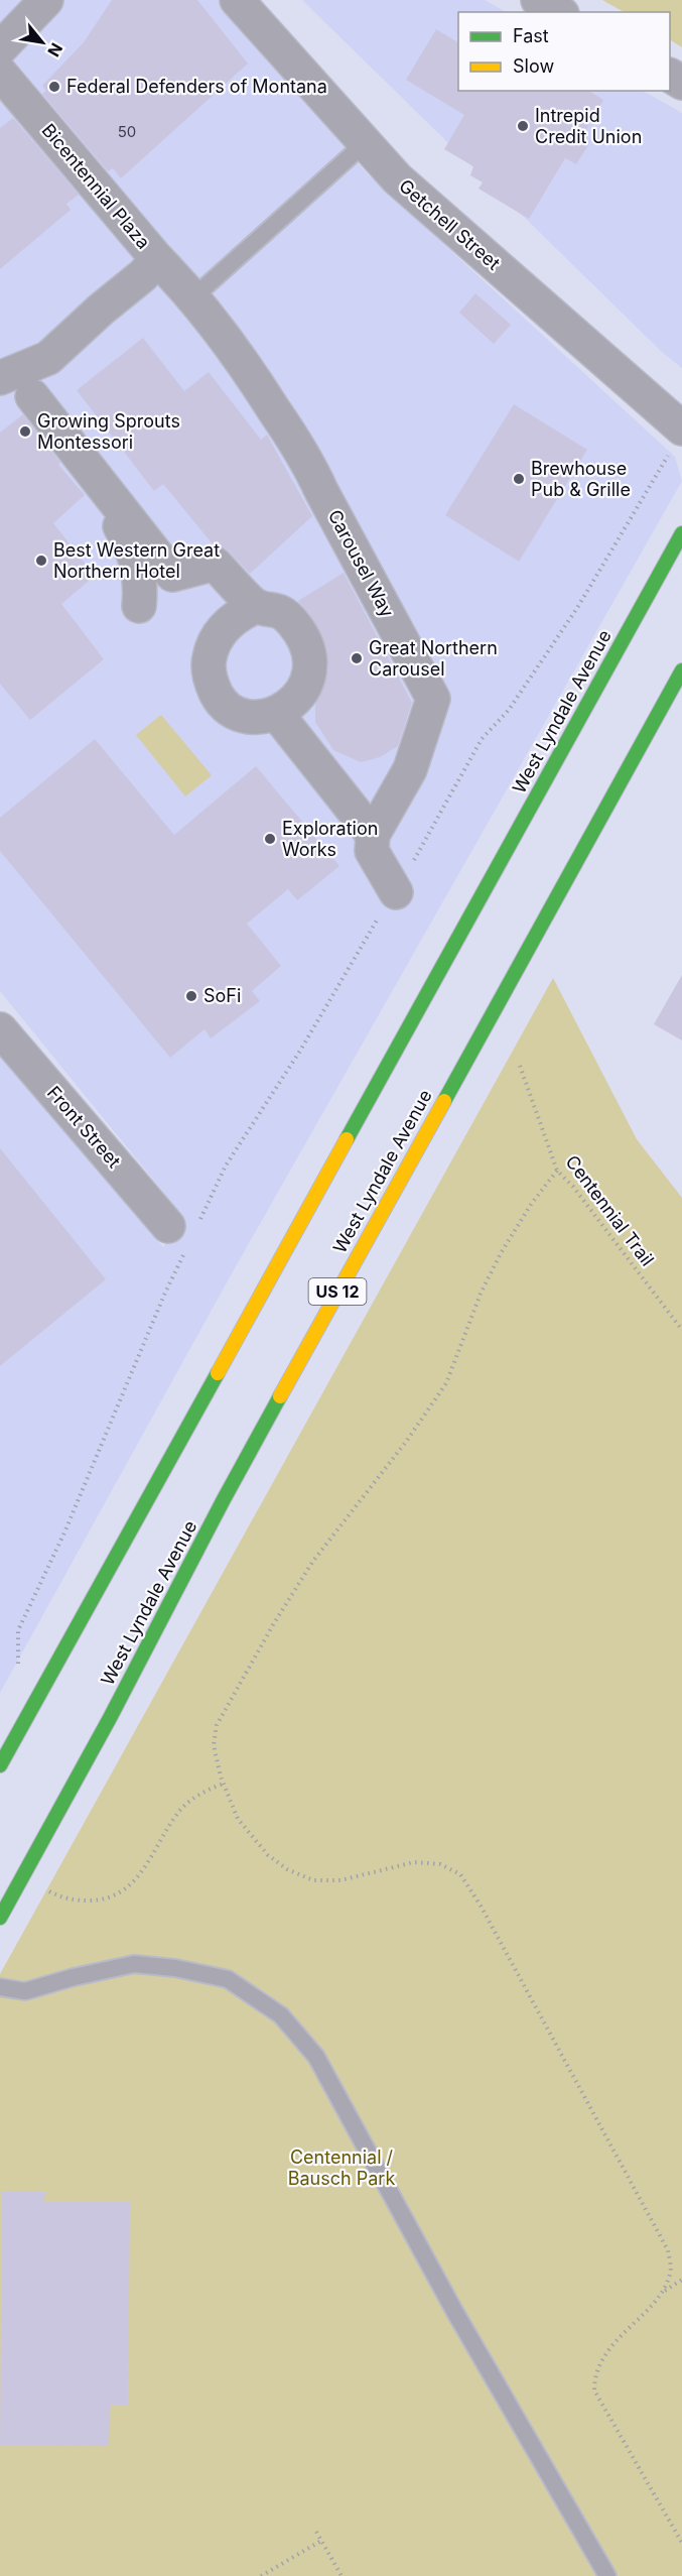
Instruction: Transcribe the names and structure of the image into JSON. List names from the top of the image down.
{
  "streets": {
    "highway": ["West Lyndale Avenue", "US 12"],
    "street": [
      "Bicentennial Plaza",
      "Getchell Street",
      "Carousel Way",
      "Front Street"
    ],
    "path": ["Centennial Trail"]
  },
  "crossings": [
    ["Bicentennial Plaza", "Carousel Way"]
  ],
  "parks": ["Centennial / Bausch Park"],
  "places": [
    "Federal Defenders of Montana",
    "Intrepid Credit Union",
    "Growing Sprouts Montessori",
    "Brewhouse Pub & Grille",
    "Best Western Great Northern Hotel",
    "Great Northern Carousel",
    "Exploration Works",
    "SoFi"
  ],
  "house_numbers": ["50"],
  "legend": ["Fast", "Slow"],
  "north": "bottom right"
}
